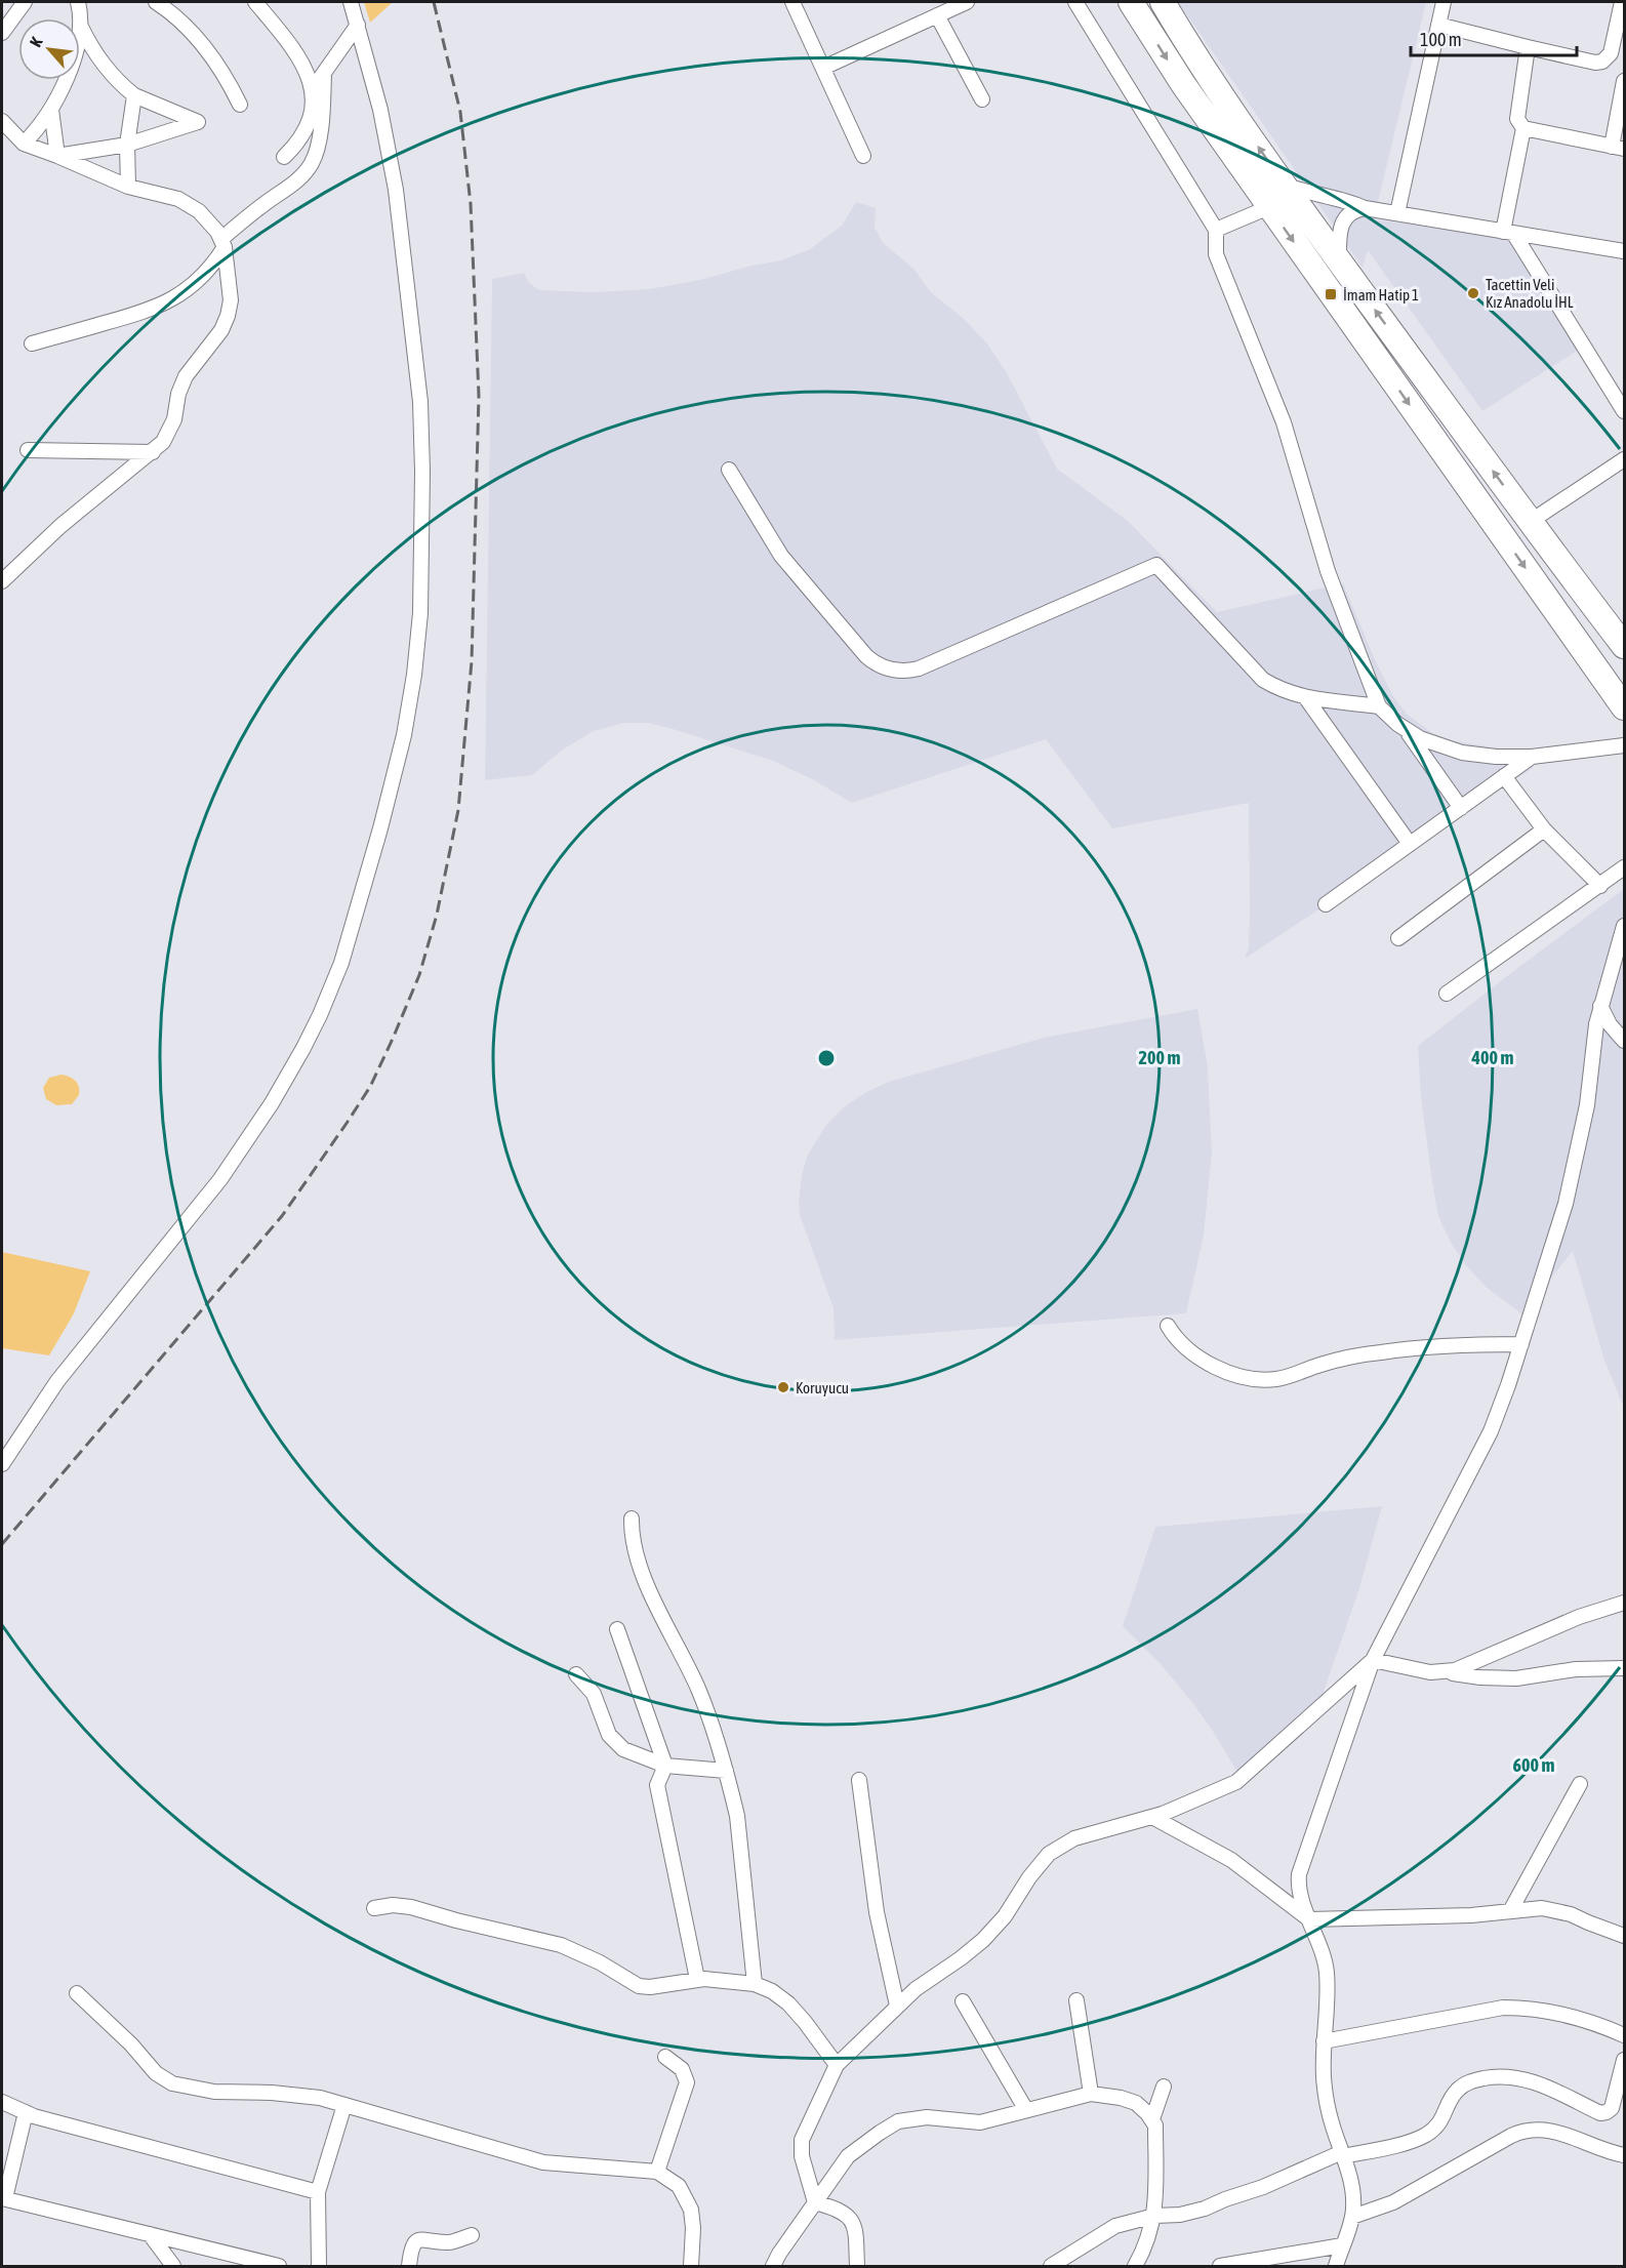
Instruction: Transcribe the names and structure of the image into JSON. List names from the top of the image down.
{
  "places": {
    "other": ["Tacettin Veli Kız Anadolu İHL", "Koruyucu"],
    "transit": ["İmam Hatip 1"]
  },
  "scale_bar": "100 m",
  "north": "top left",
  "rings": ["200 m", "400 m", "600 m"]
}
